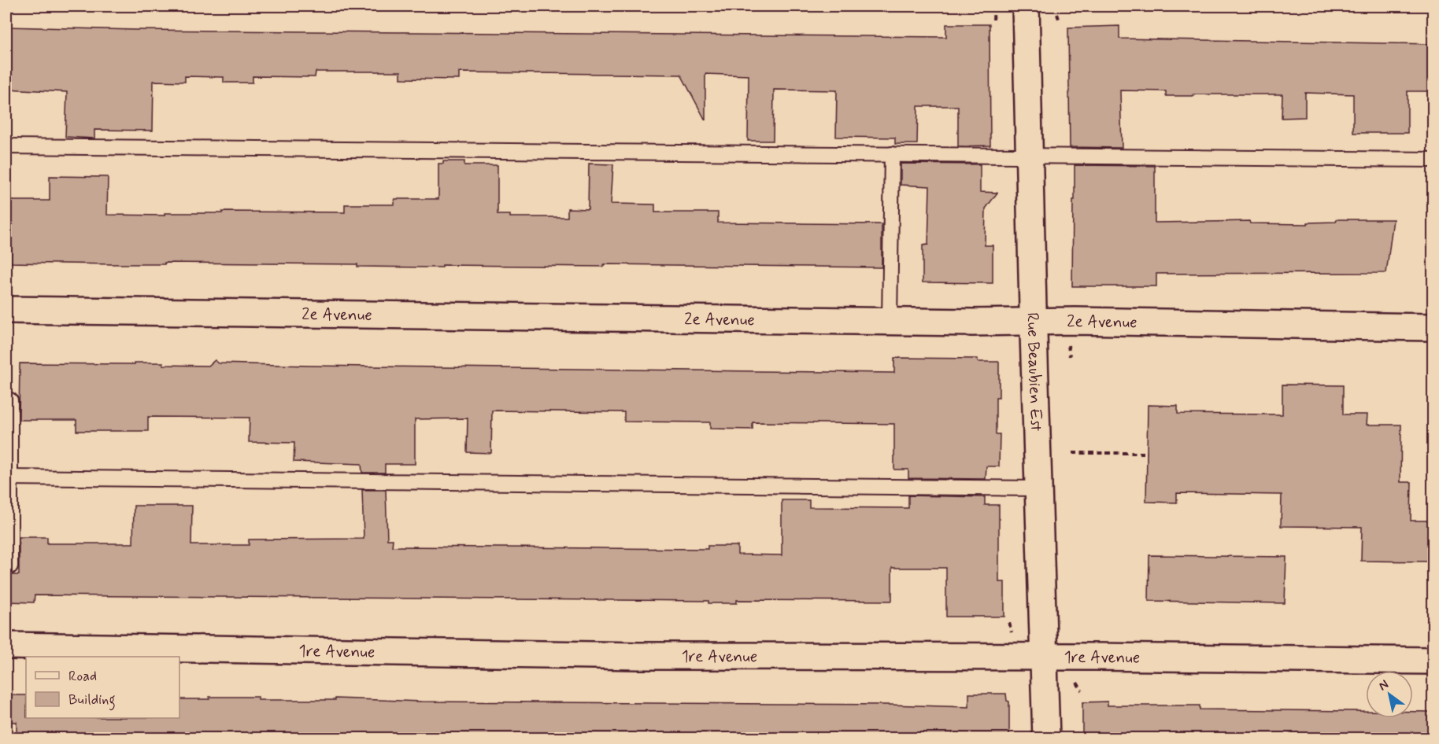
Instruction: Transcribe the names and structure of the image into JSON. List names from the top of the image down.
{
  "streets": {
    "street": ["2e Avenue", "Rue Beaubien Est", "1re Avenue"]
  },
  "crossings": [
    ["2e Avenue", "Rue Beaubien Est"],
    ["Rue Beaubien Est", "1re Avenue"]
  ],
  "legend": ["Road", "Building"],
  "north": "top left"
}
